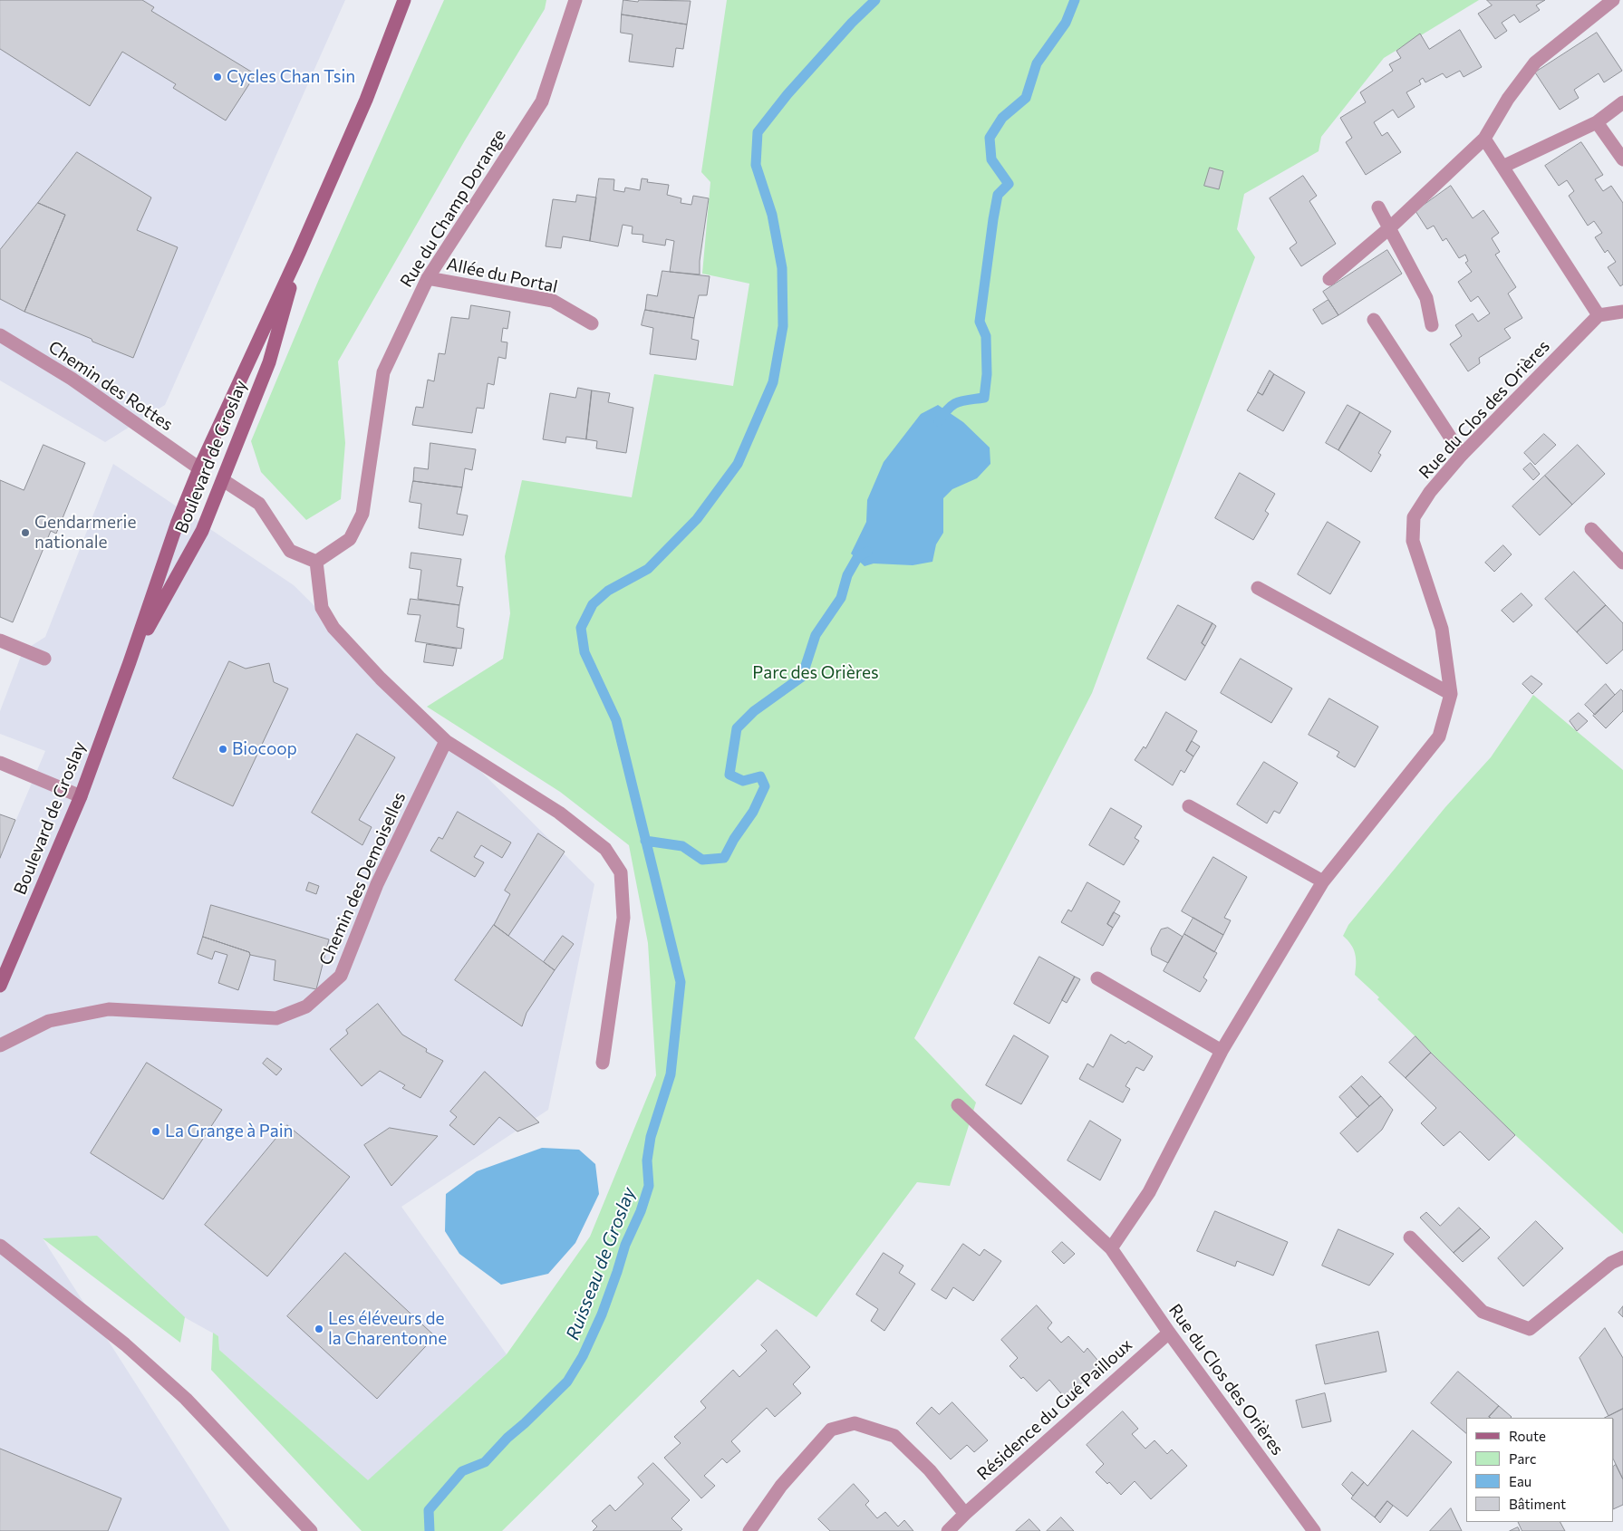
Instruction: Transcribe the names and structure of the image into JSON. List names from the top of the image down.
{
  "streets": {
    "main road": ["Boulevard de Groslay"],
    "street": [
      "Rue du Champ Dorange",
      "Allée du Portal",
      "Chemin des Rottes",
      "Rue du Clos des Orières",
      "Chemin des Demoiselles",
      "Résidence du Gué Pailloux"
    ]
  },
  "crossings": [
    ["Rue du Champ Dorange", "Allée du Portal"],
    ["Chemin des Rottes", "Boulevard de Groslay"],
    ["Rue du Clos des Orières", "Résidence du Gué Pailloux"]
  ],
  "water": ["Ruisseau de Groslay"],
  "parks": ["Parc des Orières"],
  "places": [
    "Cycles Chan Tsin",
    "Gendarmerie nationale",
    "Biocoop",
    "La Grange à Pain",
    "Les éléveurs de la Charentonne"
  ],
  "legend": [
    "Route",
    "Parc",
    "Eau",
    "Bâtiment"
  ]
}
